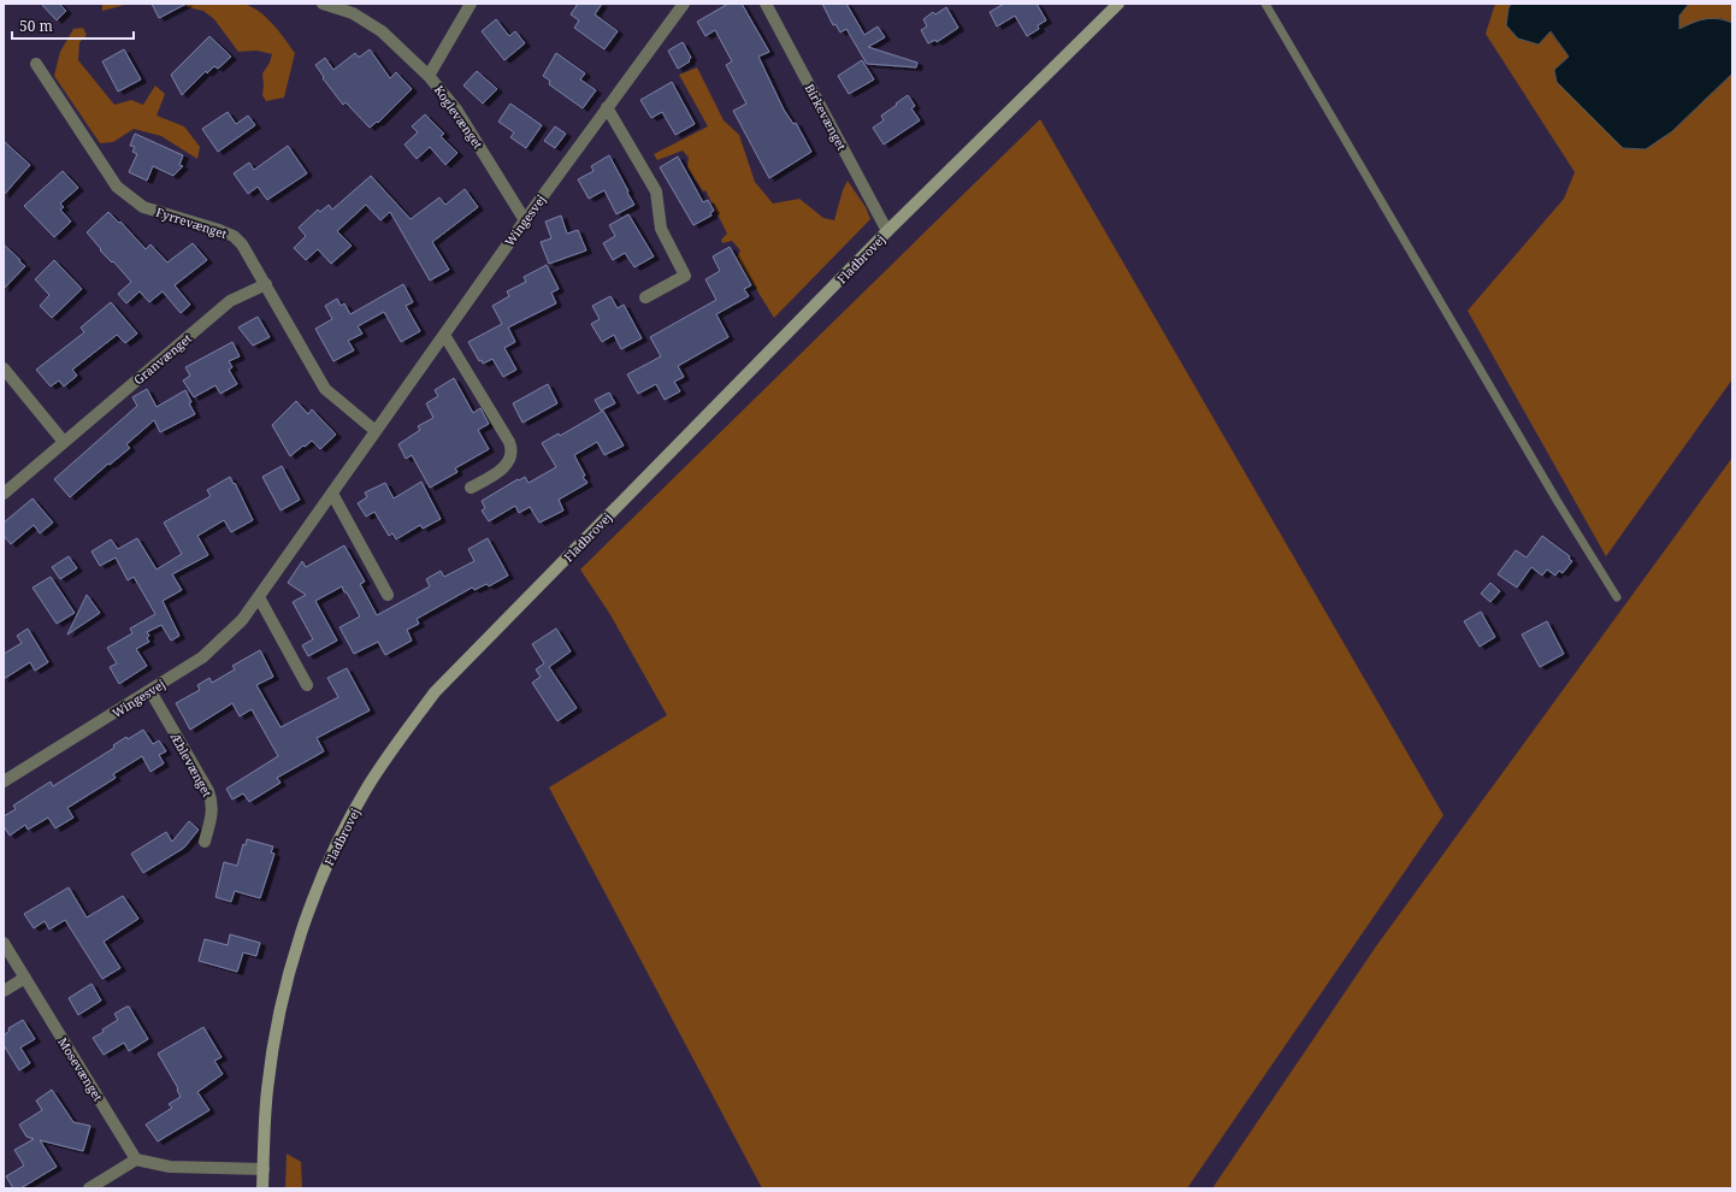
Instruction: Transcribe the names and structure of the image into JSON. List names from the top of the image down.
{
  "streets": {
    "main road": ["Fladbrovej"],
    "street": [
      "Koglevænget",
      "Birkevænget",
      "Wingesvej",
      "Fyrrevænget",
      "Granvænget",
      "Æblevænget",
      "Mosevænget"
    ]
  },
  "crossings": [
    ["Koglevænget", "Wingesvej"],
    ["Birkevænget", "Fladbrovej"],
    ["Wingesvej", "Fyrrevænget"],
    ["Wingesvej", "Æblevænget"],
    ["Fyrrevænget", "Granvænget"]
  ],
  "scale_bar": "50 m"
}
